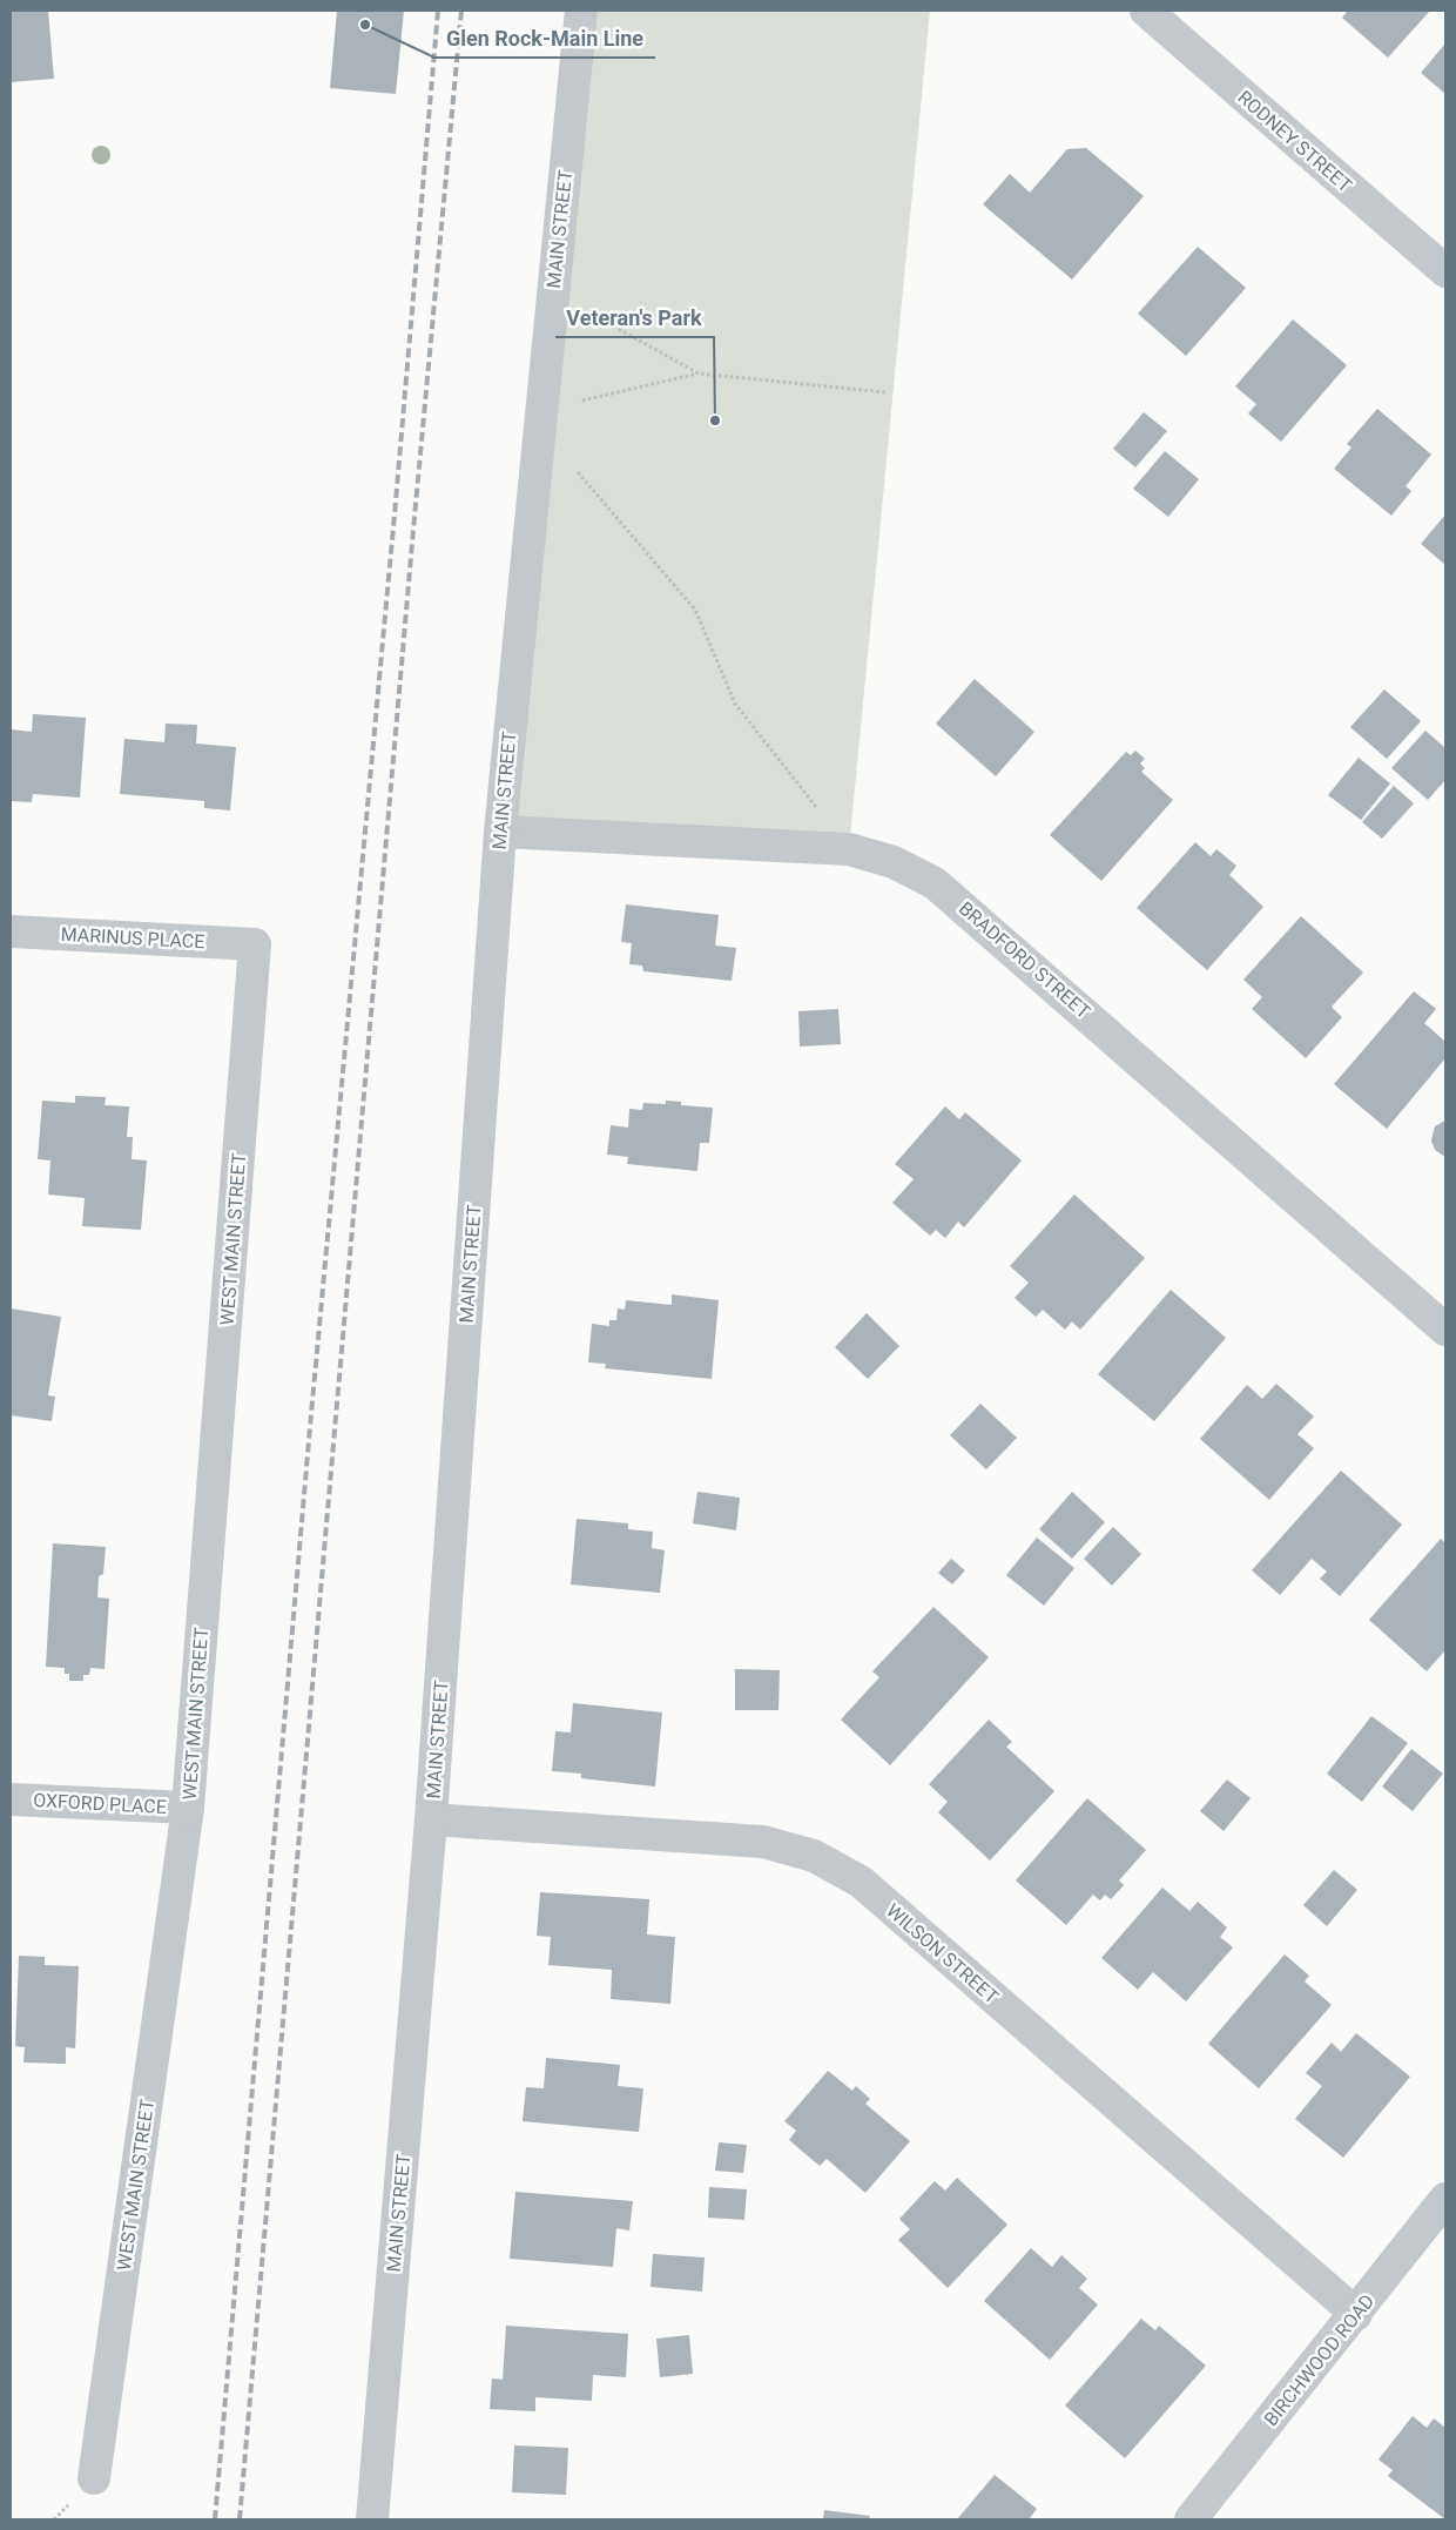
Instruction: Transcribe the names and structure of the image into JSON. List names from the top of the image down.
{
  "streets": {
    "street": [
      "RODNEY STREET",
      "MAIN STREET",
      "MARINUS PLACE",
      "BRADFORD STREET",
      "WEST MAIN STREET",
      "OXFORD PLACE",
      "WILSON STREET",
      "BIRCHWOOD ROAD"
    ]
  },
  "crossings": [
    ["MAIN STREET", "BRADFORD STREET"],
    ["MAIN STREET", "WILSON STREET"],
    ["MARINUS PLACE", "WEST MAIN STREET"],
    ["WEST MAIN STREET", "OXFORD PLACE"],
    ["WILSON STREET", "BIRCHWOOD ROAD"]
  ],
  "places": ["Glen Rock-Main Line", "Veteran's Park"]
}
